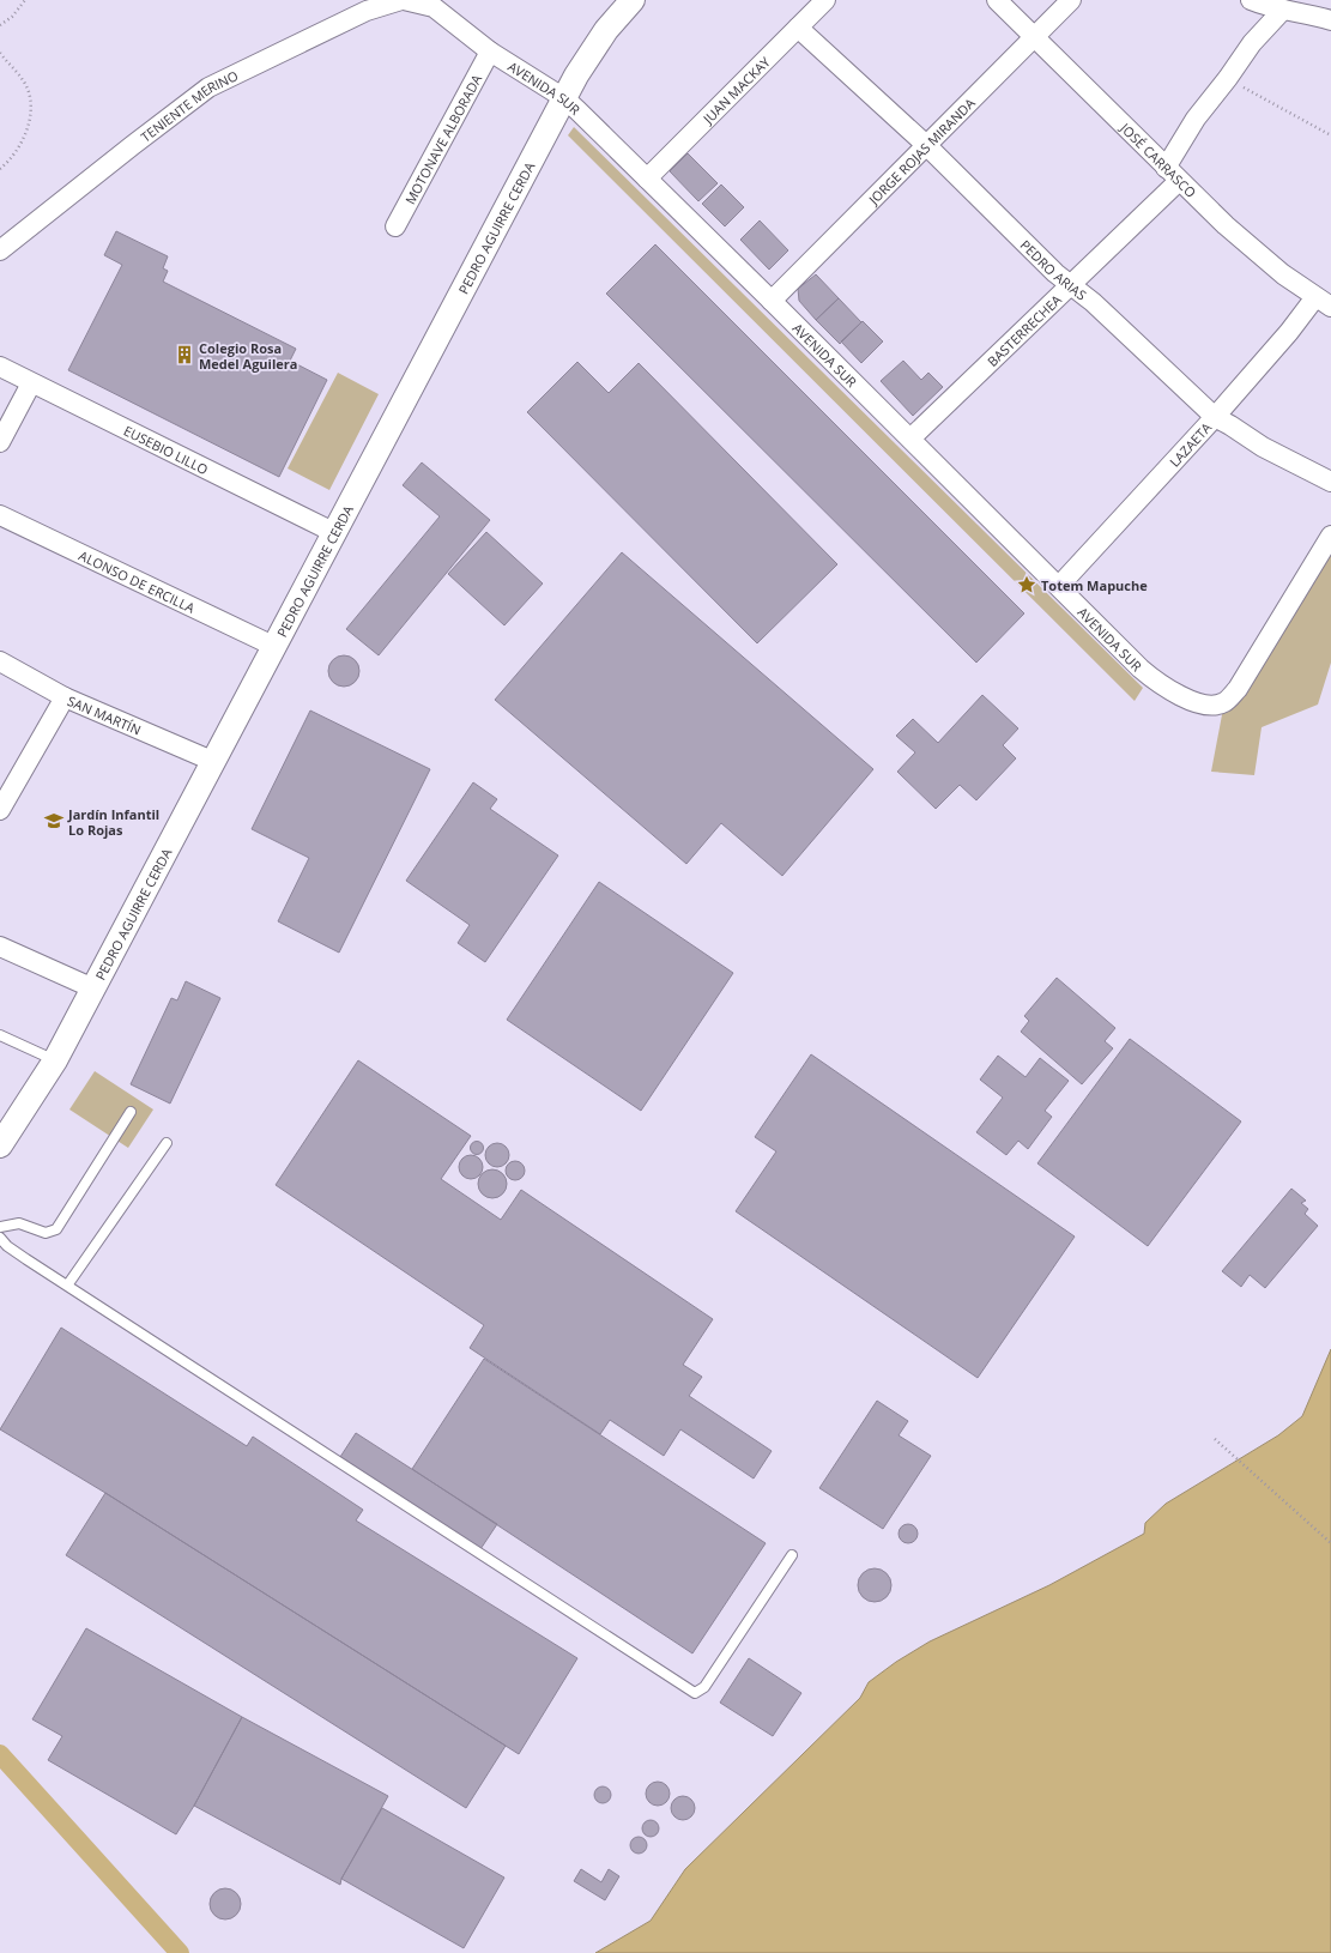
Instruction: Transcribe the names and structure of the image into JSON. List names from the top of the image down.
{
  "streets": {
    "street": [
      "AVENIDA SUR",
      "JUAN MACKAY",
      "TENIENTE MERINO",
      "MOTONAVE ALBORADA",
      "JORGE ROJAS MIRANDA",
      "JOSÉ CARRASCO",
      "PEDRO AGUIRRE CERDA",
      "PEDRO ARIAS",
      "BASTERRECHEA",
      "LAZAETA",
      "EUSEBIO LILLO",
      "ALONSO DE ERCILLA",
      "SAN MARTÍN"
    ]
  },
  "crossings": [
    ["AVENIDA SUR", "JUAN MACKAY"],
    ["AVENIDA SUR", "TENIENTE MERINO"],
    ["AVENIDA SUR", "MOTONAVE ALBORADA"],
    ["AVENIDA SUR", "JORGE ROJAS MIRANDA"],
    ["AVENIDA SUR", "PEDRO AGUIRRE CERDA"],
    ["AVENIDA SUR", "BASTERRECHEA"],
    ["AVENIDA SUR", "LAZAETA"],
    ["JUAN MACKAY", "PEDRO ARIAS"],
    ["JORGE ROJAS MIRANDA", "JOSÉ CARRASCO"],
    ["JORGE ROJAS MIRANDA", "PEDRO ARIAS"],
    ["JOSÉ CARRASCO", "BASTERRECHEA"],
    ["JOSÉ CARRASCO", "LAZAETA"],
    ["PEDRO AGUIRRE CERDA", "EUSEBIO LILLO"],
    ["PEDRO AGUIRRE CERDA", "ALONSO DE ERCILLA"],
    ["PEDRO AGUIRRE CERDA", "SAN MARTÍN"],
    ["PEDRO ARIAS", "BASTERRECHEA"],
    ["PEDRO ARIAS", "LAZAETA"]
  ],
  "places": {
    "building": ["Colegio Rosa Medel Aguilera"],
    "place": ["Totem Mapuche"],
    "school or university": ["Jardín Infantil Lo Rojas"]
  }
}
